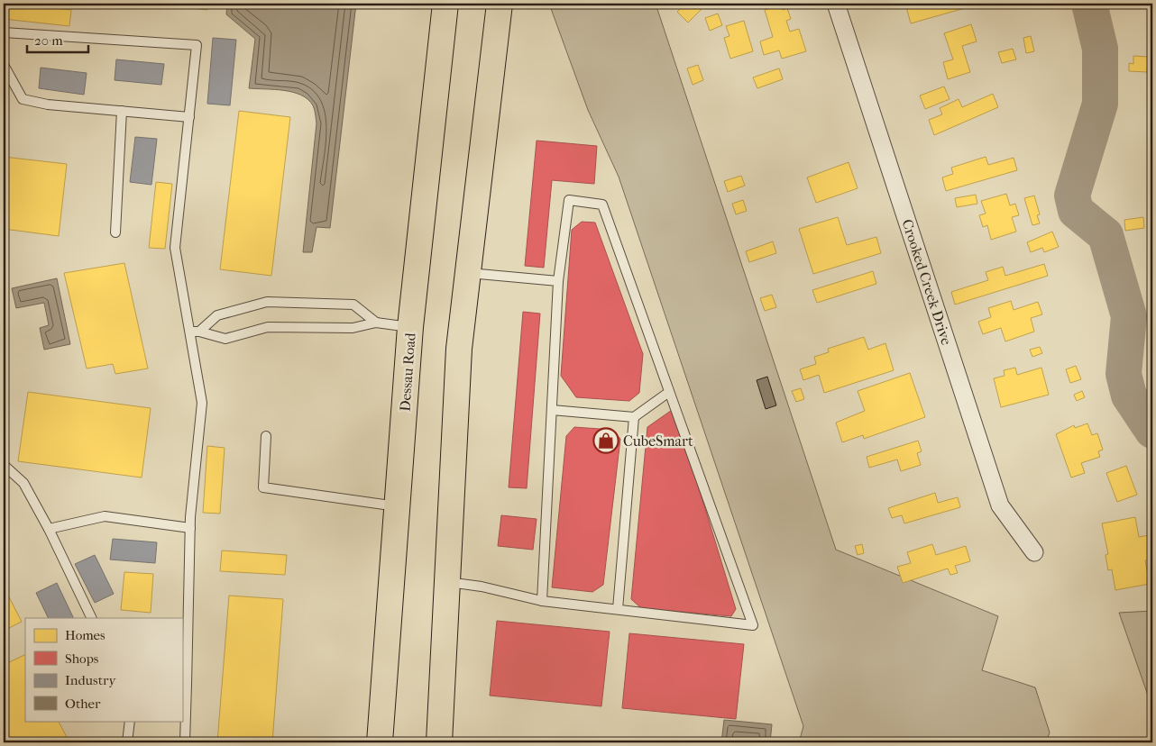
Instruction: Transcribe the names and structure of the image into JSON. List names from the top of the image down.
{
  "streets": {
    "main road": ["Dessau Road"],
    "street": ["Crooked Creek Drive"]
  },
  "places": {
    "shop": ["CubeSmart"]
  },
  "legend": [
    "Homes",
    "Shops",
    "Industry",
    "Other"
  ],
  "scale_bar": "20 m"
}
